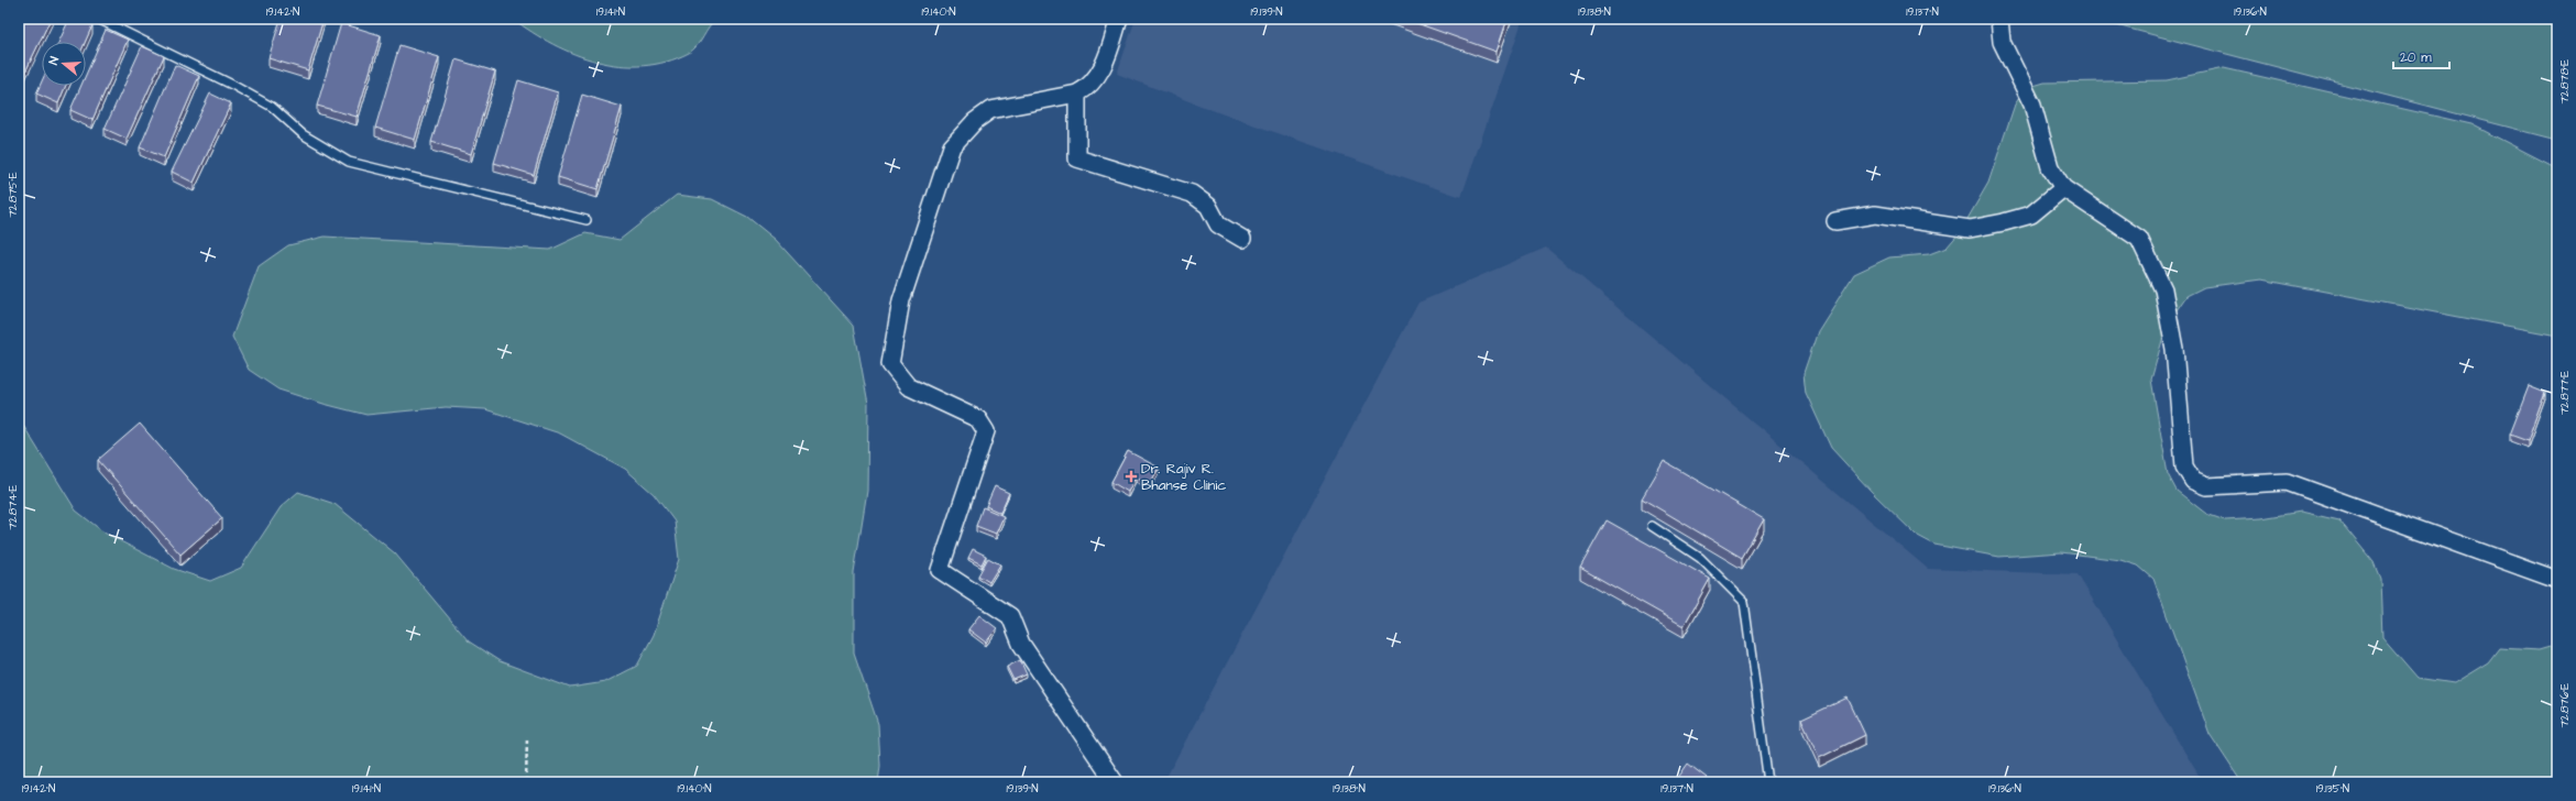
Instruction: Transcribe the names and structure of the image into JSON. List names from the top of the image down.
{
  "places": {
    "health": ["Dr. Rajiv R. Bhanse Clinic"]
  },
  "scale_bar": "20 m",
  "north": "left",
  "coordinates": [
    "19.142°N",
    "19.141°N",
    "19.140°N",
    "19.139°N",
    "19.138°N",
    "19.137°N",
    "19.136°N",
    "72.878°E",
    "72.875°E",
    "72.877°E",
    "72.874°E",
    "72.876°E",
    "19.135°N"
  ]
}
